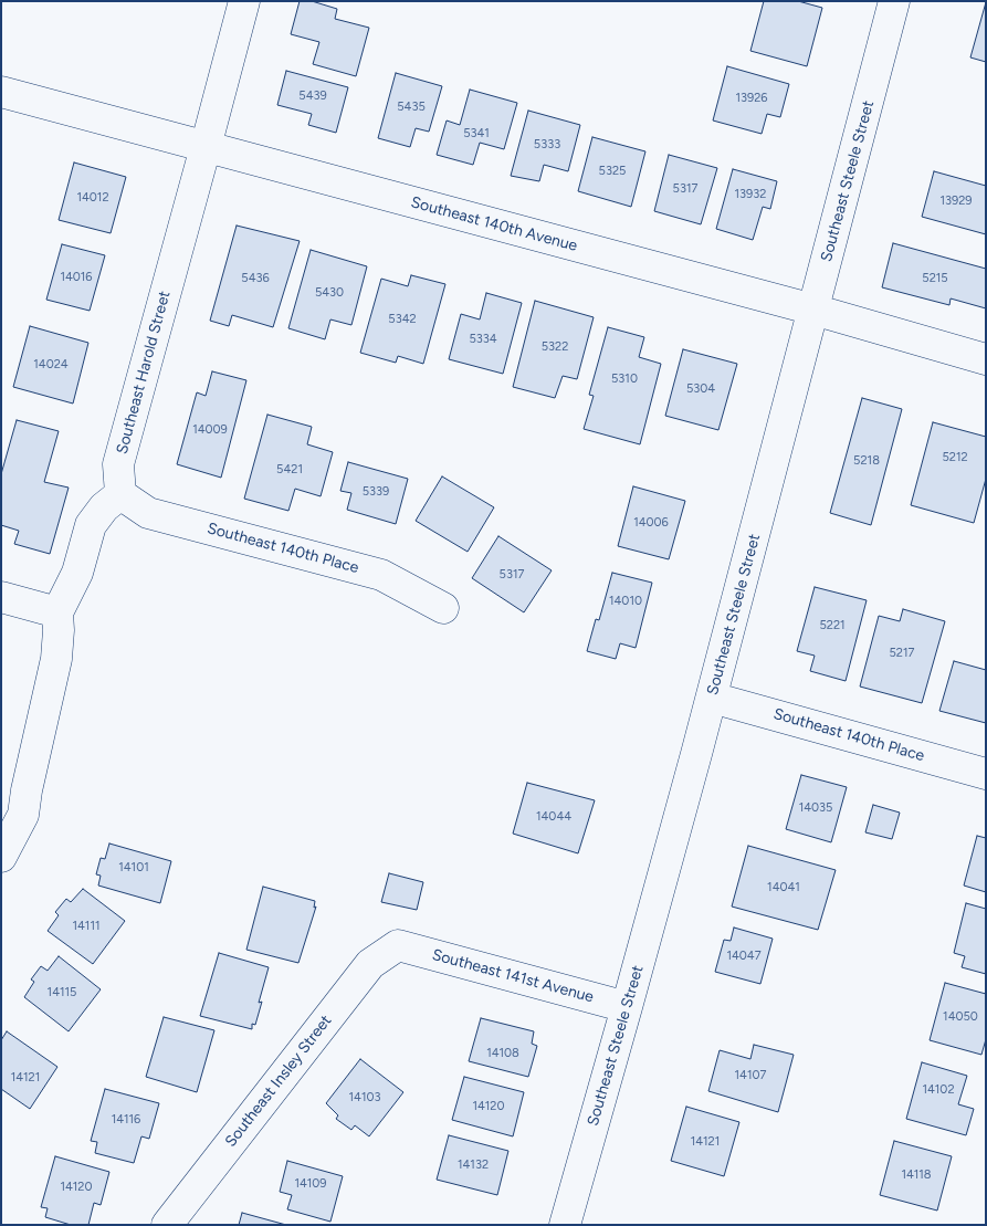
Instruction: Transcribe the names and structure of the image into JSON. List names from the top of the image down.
{
  "streets": {
    "street": [
      "Southeast Steele Street",
      "Southeast 140th Avenue",
      "Southeast Harold Street",
      "Southeast 140th Place",
      "Southeast 141st Avenue",
      "Southeast Insley Street"
    ]
  },
  "crossings": [
    ["Southeast Steele Street", "Southeast 140th Avenue"],
    ["Southeast Steele Street", "Southeast 140th Place"],
    ["Southeast Steele Street", "Southeast 141st Avenue"],
    ["Southeast 140th Avenue", "Southeast Harold Street"],
    ["Southeast Harold Street", "Southeast 140th Place"],
    ["Southeast 141st Avenue", "Southeast Insley Street"]
  ],
  "house_numbers": [
    "5439",
    "13926",
    "5435",
    "5341",
    "5333",
    "5325",
    "5317",
    "13932",
    "14012",
    "13929",
    "14016",
    "5436",
    "5215",
    "5430",
    "5342",
    "5334",
    "5322",
    "14024",
    "5310",
    "5304",
    "14009",
    "5212",
    "5218",
    "5421",
    "5339",
    "14006",
    "5317",
    "14010",
    "5221",
    "5217",
    "14035",
    "14044",
    "14101",
    "14041",
    "14111",
    "14047",
    "14115",
    "14050",
    "14108",
    "14107",
    "14121",
    "14102",
    "14103",
    "14120",
    "14116",
    "14121",
    "14132",
    "14118",
    "14109",
    "14120"
  ]
}
